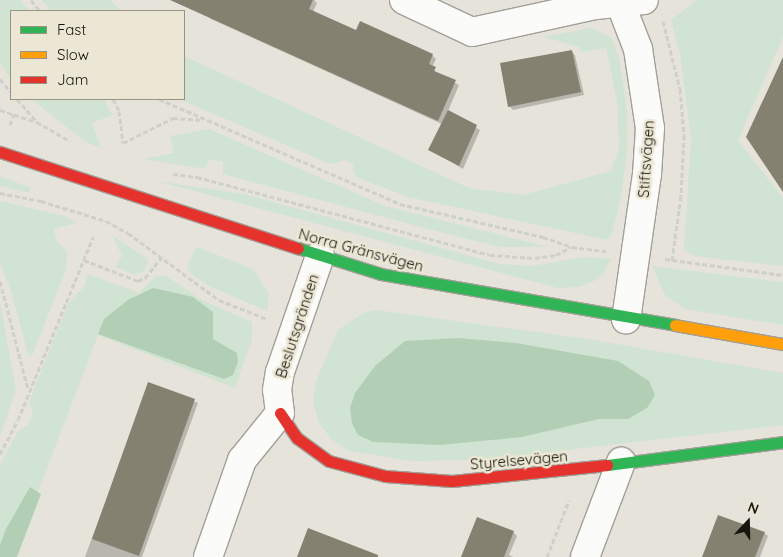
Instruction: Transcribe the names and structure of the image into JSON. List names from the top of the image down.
{
  "streets": {
    "street": [
      "Stiftsvägen",
      "Norra Gränsvägen",
      "Beslutsgränden",
      "Styrelsevägen"
    ]
  },
  "crossings": [
    ["Stiftsvägen", "Norra Gränsvägen"],
    ["Norra Gränsvägen", "Beslutsgränden"],
    ["Beslutsgränden", "Styrelsevägen"]
  ],
  "legend": ["Fast", "Slow", "Jam"],
  "north": "top"
}
